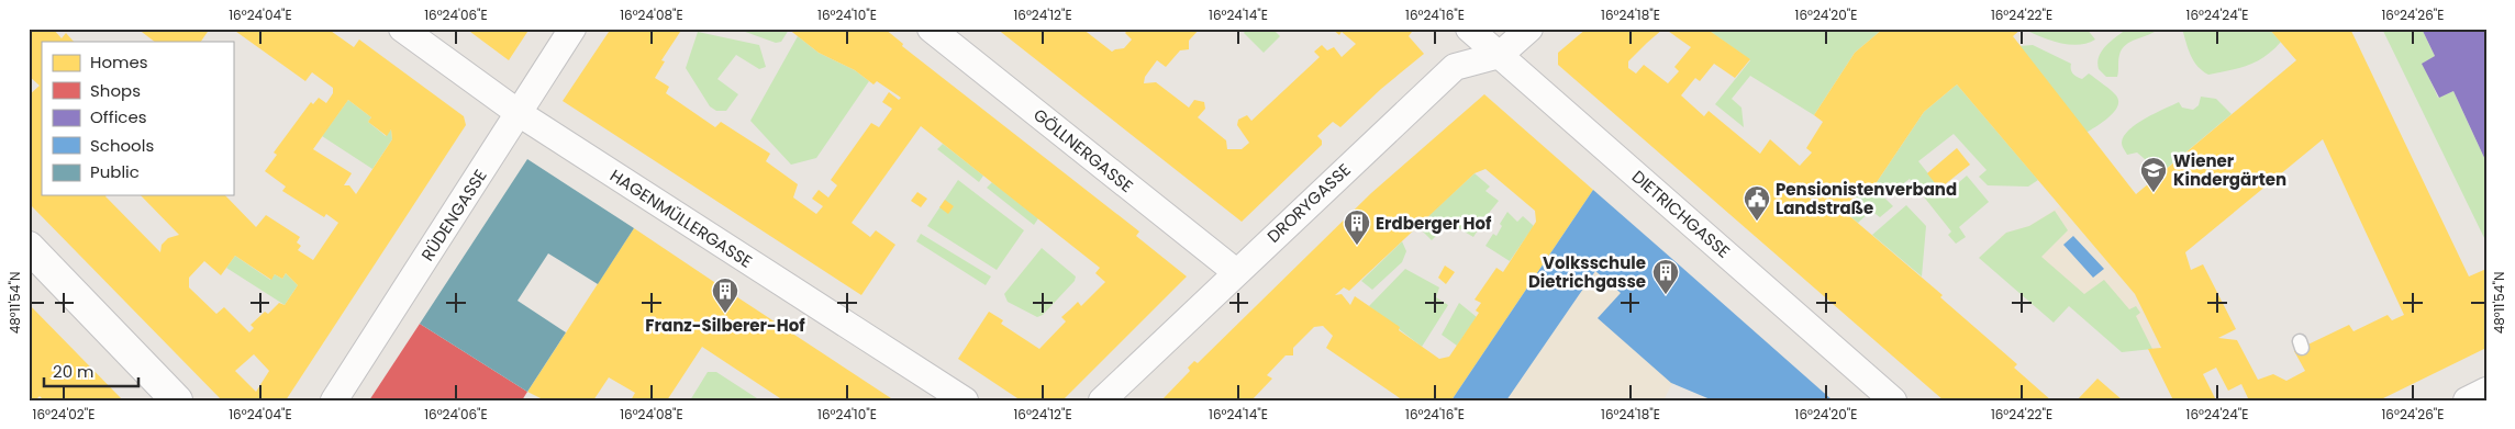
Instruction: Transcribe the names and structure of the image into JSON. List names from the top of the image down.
{
  "streets": {
    "street": [
      "GÖLLNERGASSE",
      "DRORYGASSE",
      "DIETRICHGASSE",
      "RÜDENGASSE",
      "HAGENMÜLLERGASSE"
    ]
  },
  "crossings": [
    ["GÖLLNERGASSE", "DRORYGASSE"],
    ["DRORYGASSE", "DIETRICHGASSE"],
    ["RÜDENGASSE", "HAGENMÜLLERGASSE"]
  ],
  "places": {
    "school or university": ["Wiener Kindergärten"],
    "public building": ["Pensionistenverband Landstraße"],
    "building": ["Erdberger Hof", "Volksschule Dietrichgasse", "Franz-Silberer-Hof"]
  },
  "legend": [
    "Homes",
    "Shops",
    "Offices",
    "Schools",
    "Public"
  ],
  "scale_bar": "20 m",
  "coordinates": [
    "16°24'04\"E",
    "16°24'06\"E",
    "16°24'08\"E",
    "16°24'10\"E",
    "16°24'12\"E",
    "16°24'14\"E",
    "16°24'16\"E",
    "16°24'18\"E",
    "16°24'20\"E",
    "16°24'22\"E",
    "16°24'24\"E",
    "16°24'26\"E",
    "48°11'54\"N",
    "16°24'02\"E"
  ]
}
